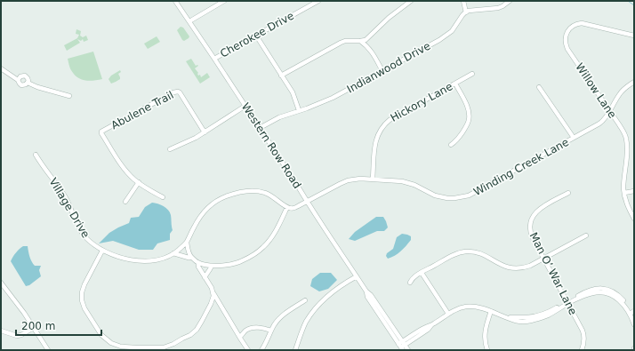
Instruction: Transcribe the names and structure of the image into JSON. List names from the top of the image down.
{
  "streets": {
    "street": [
      "Cherokee Drive",
      "Indianwood Drive",
      "Willow Lane",
      "Hickory Lane",
      "Abulene Trail",
      "Western Row Road",
      "Winding Creek Lane",
      "Village Drive",
      "Man O’ War Lane"
    ]
  },
  "crossings": [
    ["Cherokee Drive", "Western Row Road"],
    ["Indianwood Drive", "Western Row Road"],
    ["Willow Lane", "Winding Creek Lane"],
    ["Hickory Lane", "Winding Creek Lane"],
    ["Western Row Road", "Winding Creek Lane"]
  ],
  "scale_bar": "200 m"
}
